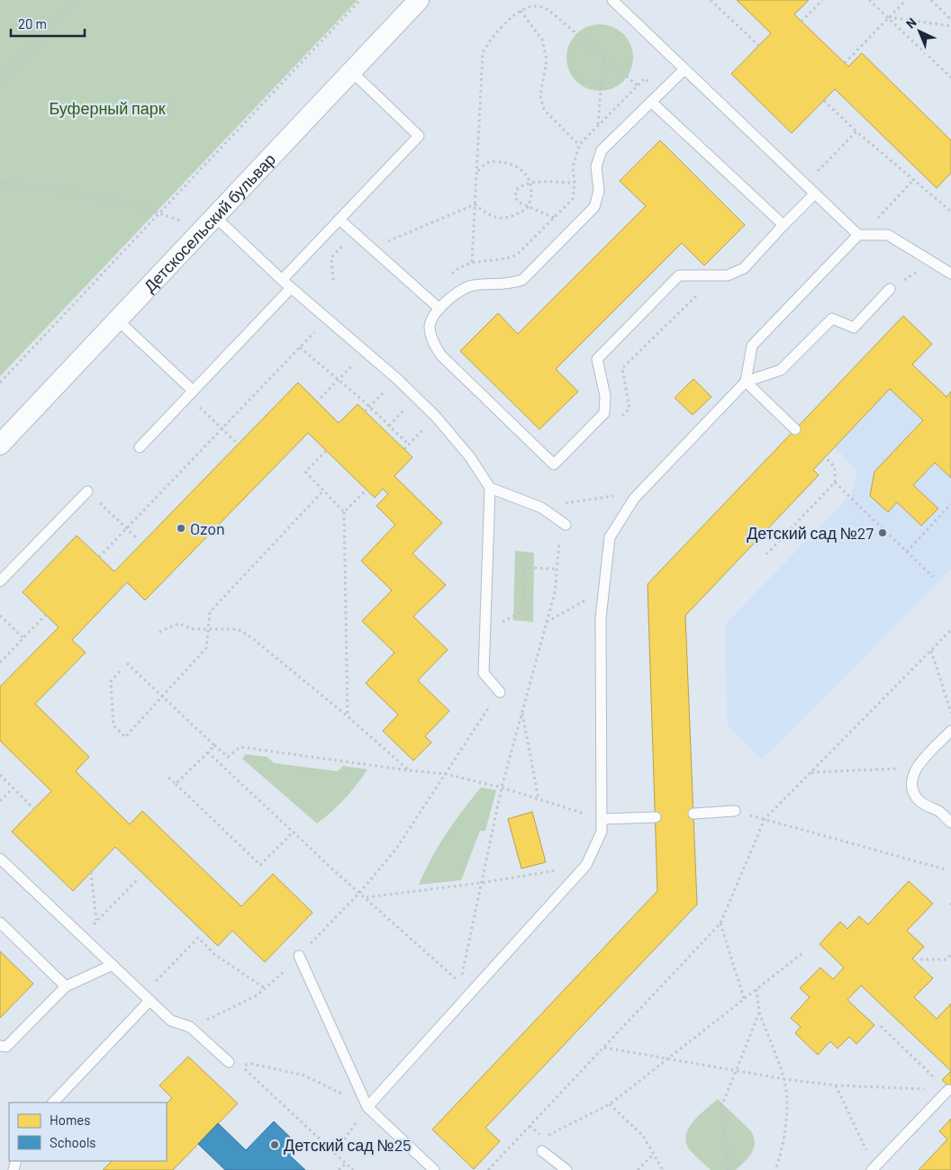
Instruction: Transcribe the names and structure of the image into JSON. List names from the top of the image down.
{
  "streets": {
    "street": ["Детскосельский бульвар"]
  },
  "parks": ["Буферный парк"],
  "places": ["Ozon", "Детский сад №27", "Детский сад №25"],
  "legend": ["Homes", "Schools"],
  "scale_bar": "20 m",
  "north": "top left"
}
